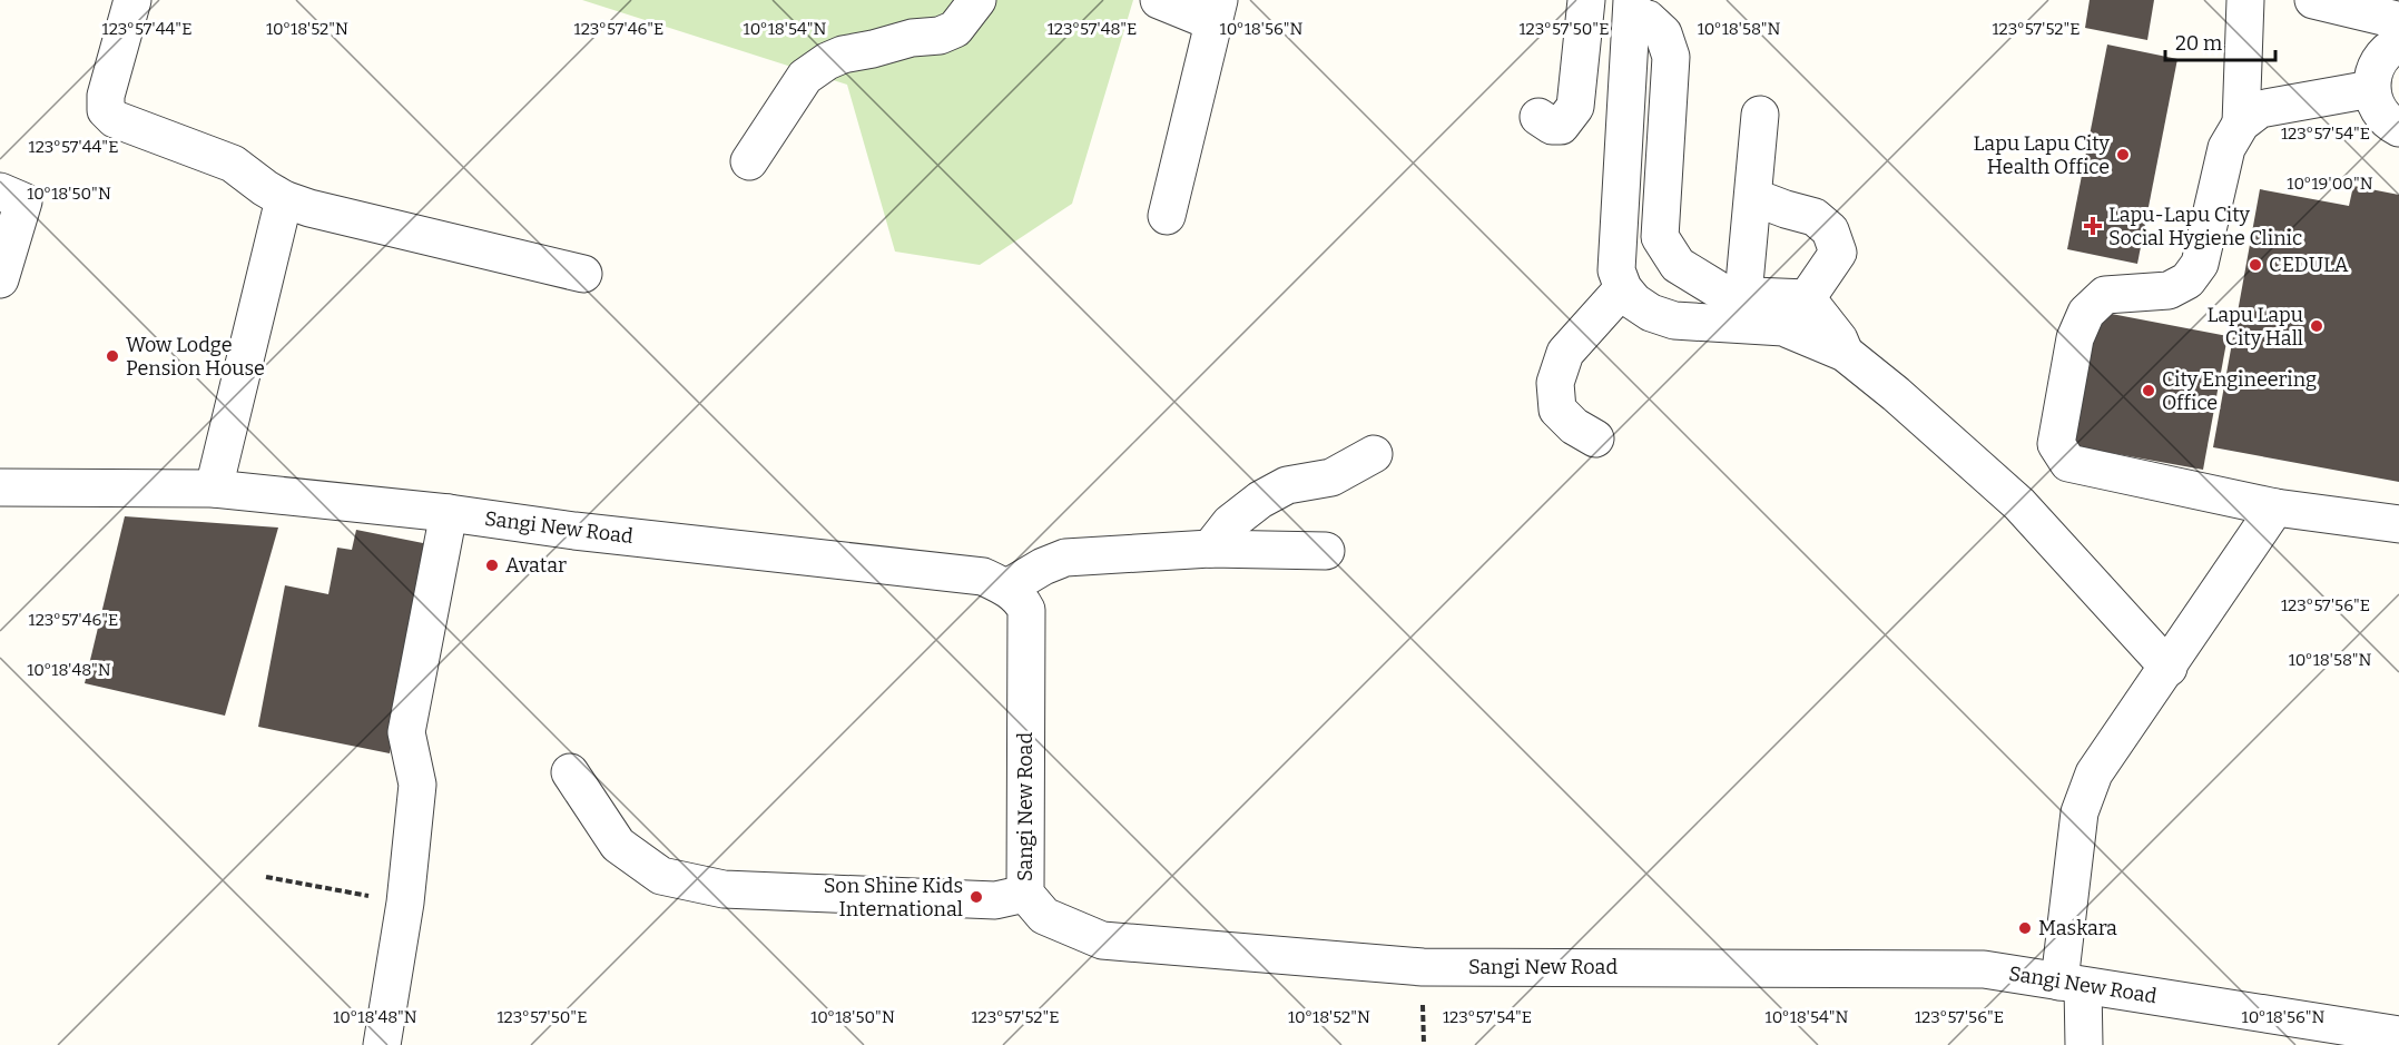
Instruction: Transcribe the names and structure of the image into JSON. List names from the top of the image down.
{
  "streets": {
    "street": ["Sangi New Road"]
  },
  "places": {
    "other": [
      "Lapu Lapu City Health Office",
      "CEDULA",
      "Lapu Lapu City Hall",
      "Wow Lodge Pension House",
      "City Engineering Office",
      "Avatar",
      "Son Shine Kids International",
      "Maskara"
    ],
    "health": ["Lapu-Lapu City Social Hygiene Clinic"]
  },
  "scale_bar": "20 m",
  "coordinates": [
    "123°57'44\"E",
    "10°18'52\"N",
    "123°57'46\"E",
    "10°18'54\"N",
    "123°57'48\"E",
    "10°18'56\"N",
    "123°57'50\"E",
    "10°18'58\"N",
    "123°57'52\"E",
    "123°57'54\"E",
    "10°19'00\"N",
    "10°18'50\"N",
    "123°57'56\"E",
    "10°18'48\"N"
  ]
}
